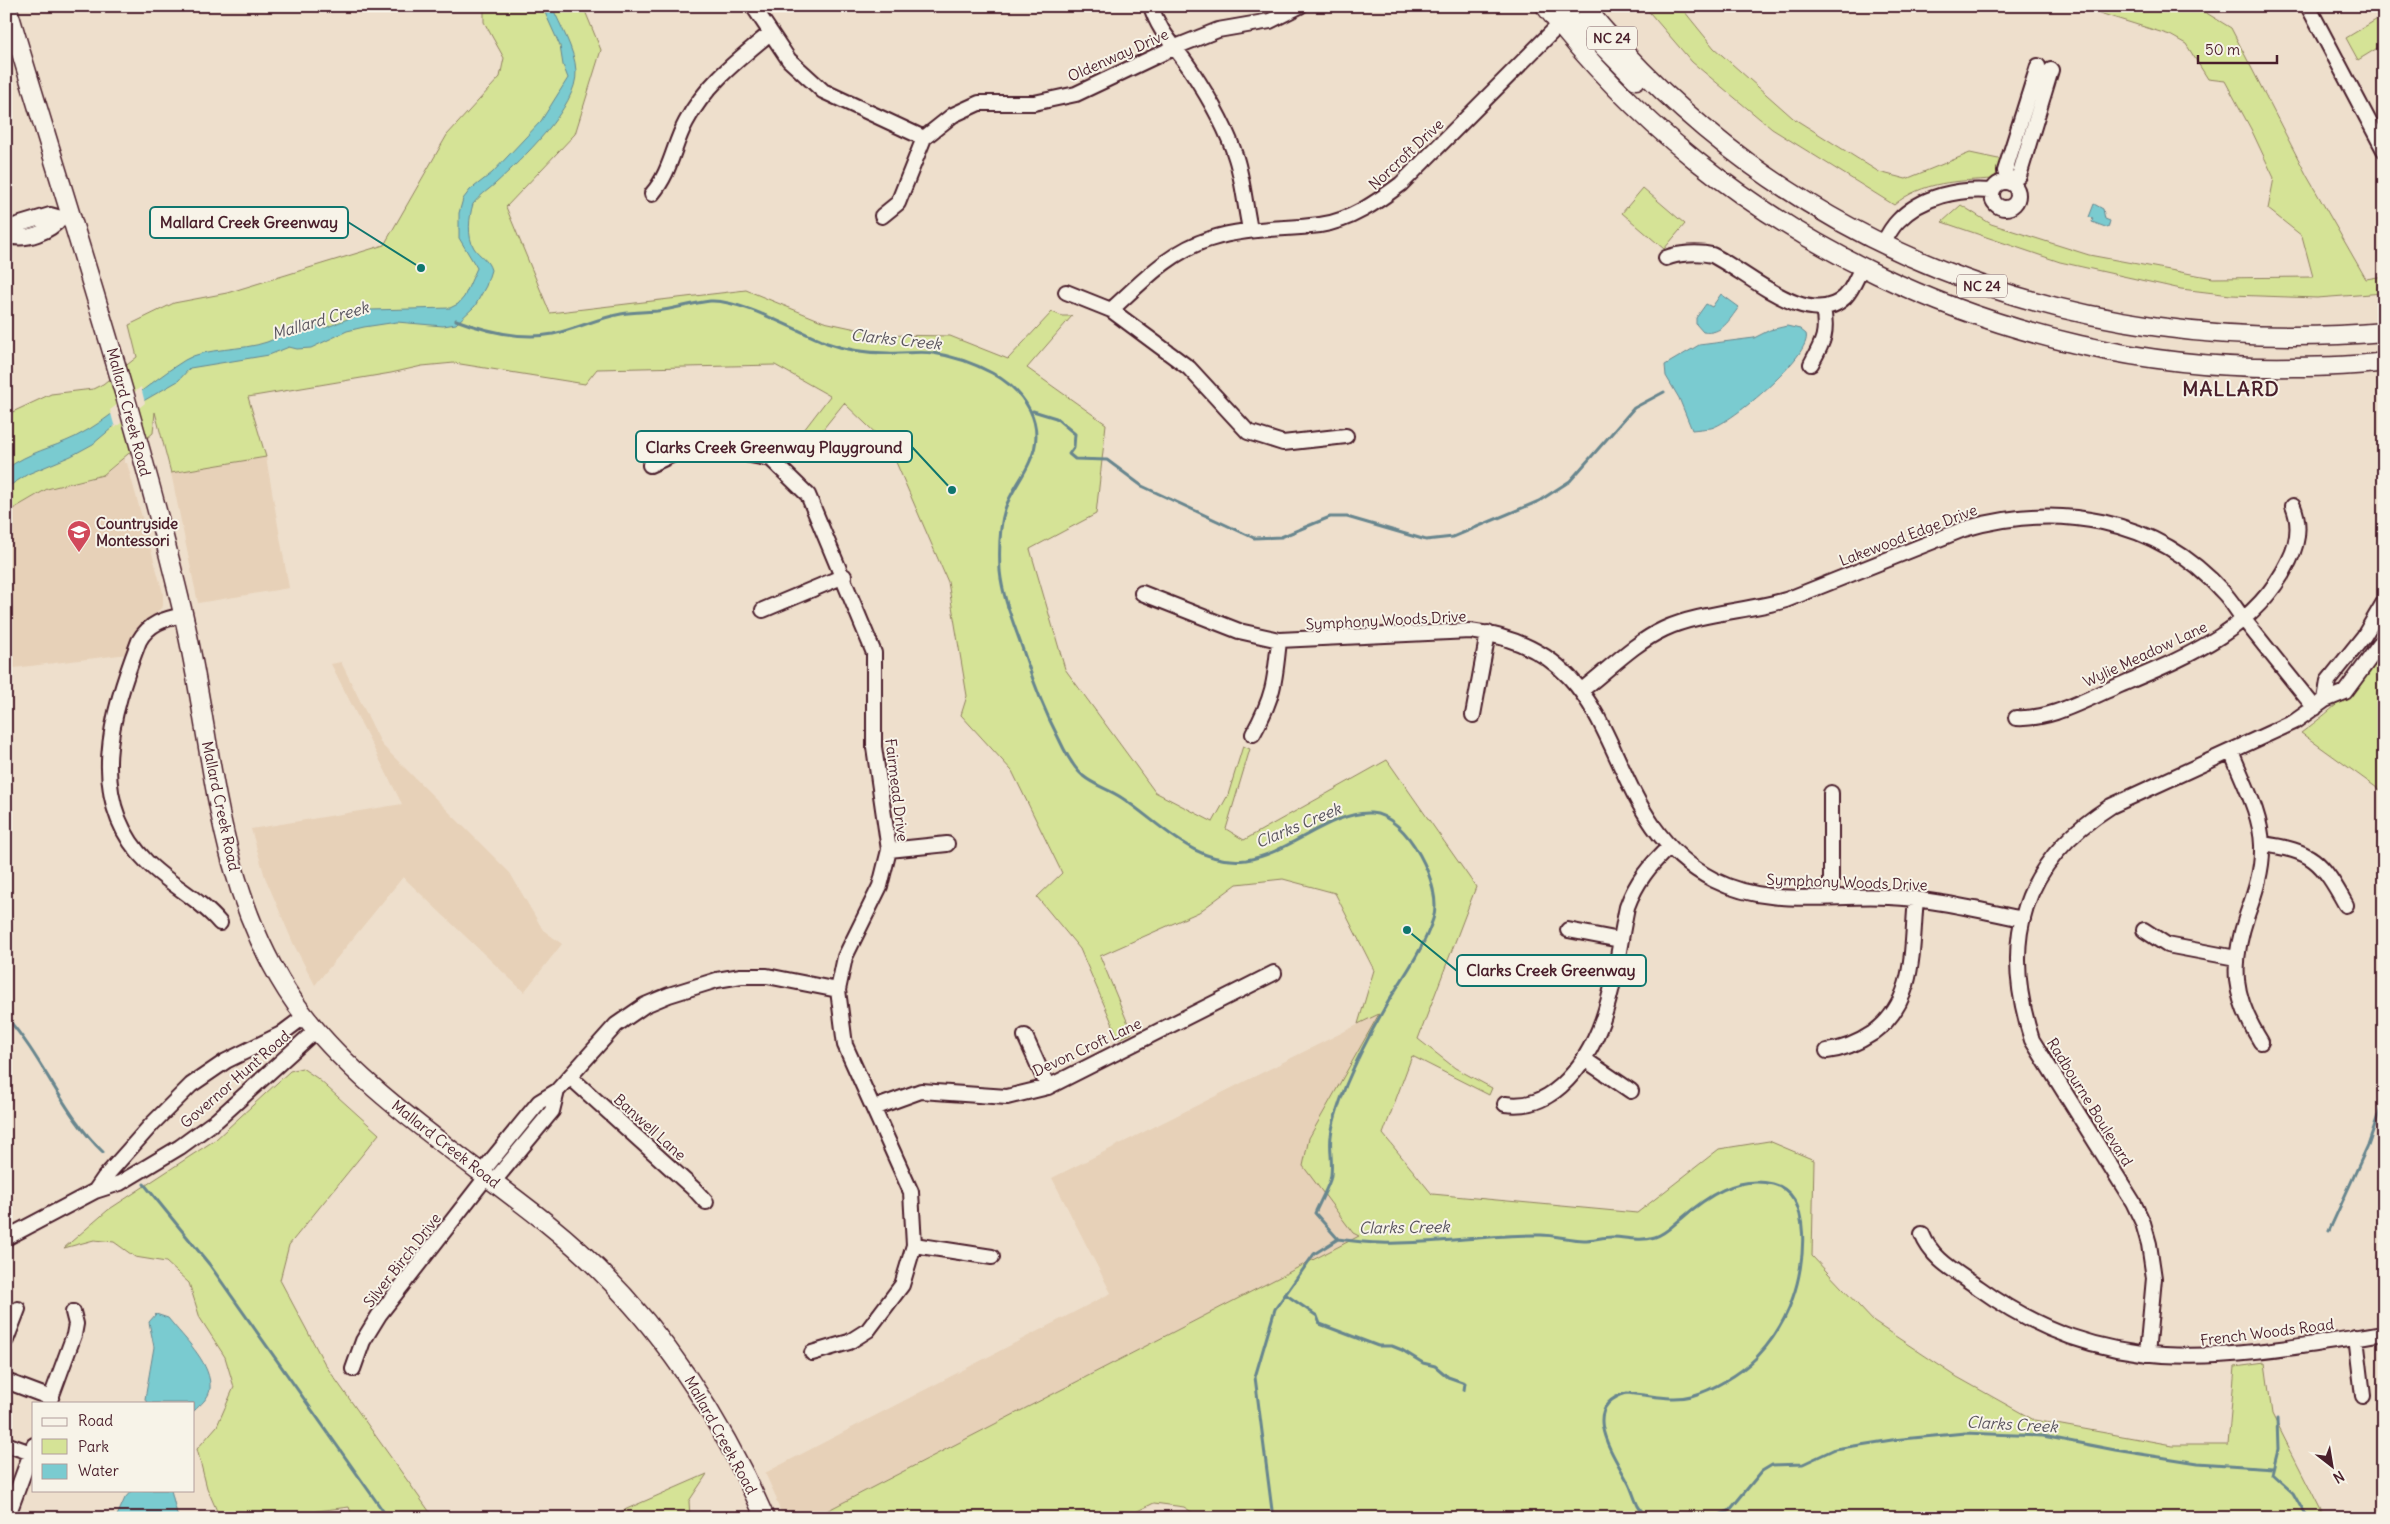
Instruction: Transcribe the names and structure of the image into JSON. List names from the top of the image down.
{
  "streets": {
    "main road": ["NC 24", "Mallard Creek Road"],
    "street": [
      "Oldenway Drive",
      "Norcroft Drive",
      "Lakewood Edge Drive",
      "Symphony Woods Drive",
      "Wylie Meadow Lane",
      "Fairmead Drive",
      "Devon Croft Lane",
      "Governor Hunt Road",
      "Radbourne Boulevard",
      "Banwell Lane",
      "Silver Birch Drive",
      "French Woods Road"
    ]
  },
  "crossings": [
    ["NC 24", "Norcroft Drive"],
    ["Mallard Creek Road", "Governor Hunt Road"],
    ["Mallard Creek Road", "Silver Birch Drive"],
    ["Lakewood Edge Drive", "Symphony Woods Drive"],
    ["Lakewood Edge Drive", "Wylie Meadow Lane"],
    ["Lakewood Edge Drive", "Radbourne Boulevard"],
    ["Symphony Woods Drive", "Radbourne Boulevard"],
    ["Fairmead Drive", "Devon Croft Lane"],
    ["Fairmead Drive", "Silver Birch Drive"],
    ["Radbourne Boulevard", "French Woods Road"],
    ["Banwell Lane", "Silver Birch Drive"]
  ],
  "districts": ["MALLARD"],
  "water": ["Mallard Creek", "Clarks Creek"],
  "places": {
    "other": ["Mallard Creek Greenway", "Clarks Creek Greenway Playground", "Clarks Creek Greenway"],
    "school or university": ["Countryside Montessori"]
  },
  "legend": ["Road", "Park", "Water"],
  "scale_bar": "50 m",
  "north": "bottom right"
}
